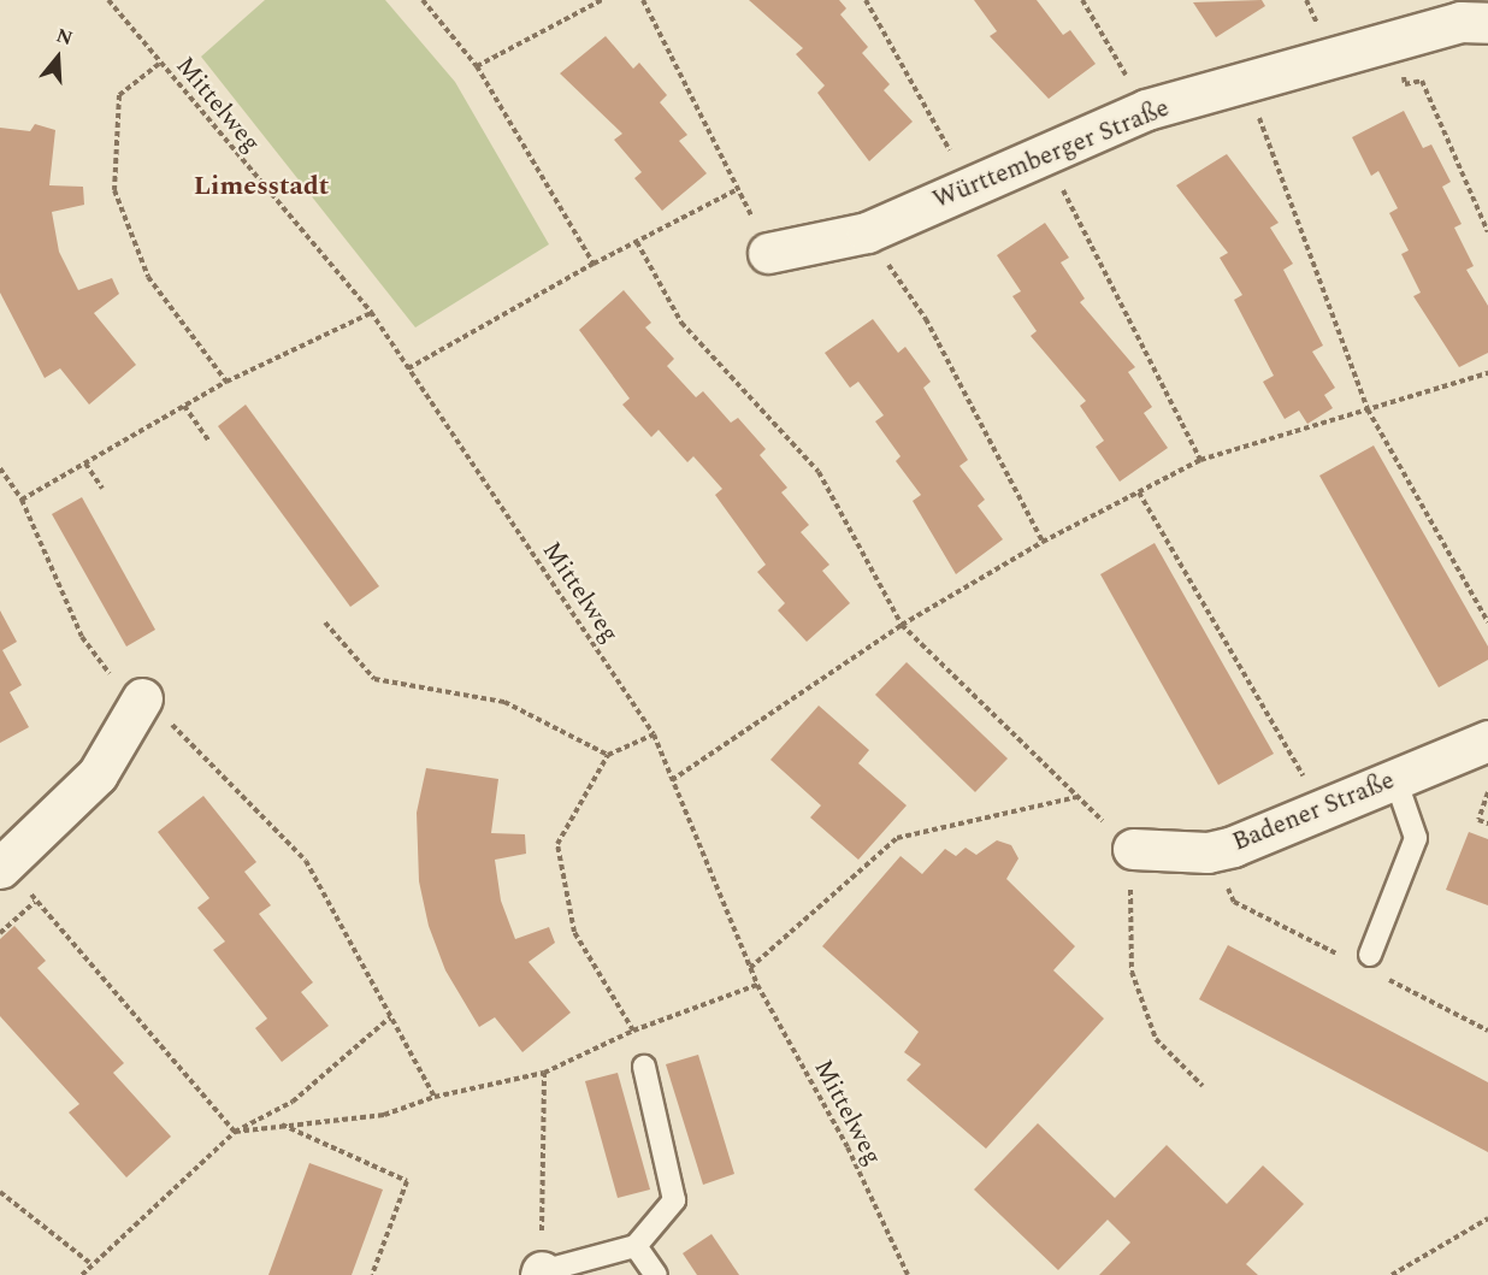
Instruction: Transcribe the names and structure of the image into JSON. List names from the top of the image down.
{
  "streets": {
    "street": ["Württemberger Straße", "Badener Straße"],
    "path": ["Mittelweg"]
  },
  "districts": ["Limesstadt"],
  "north": "top"
}
